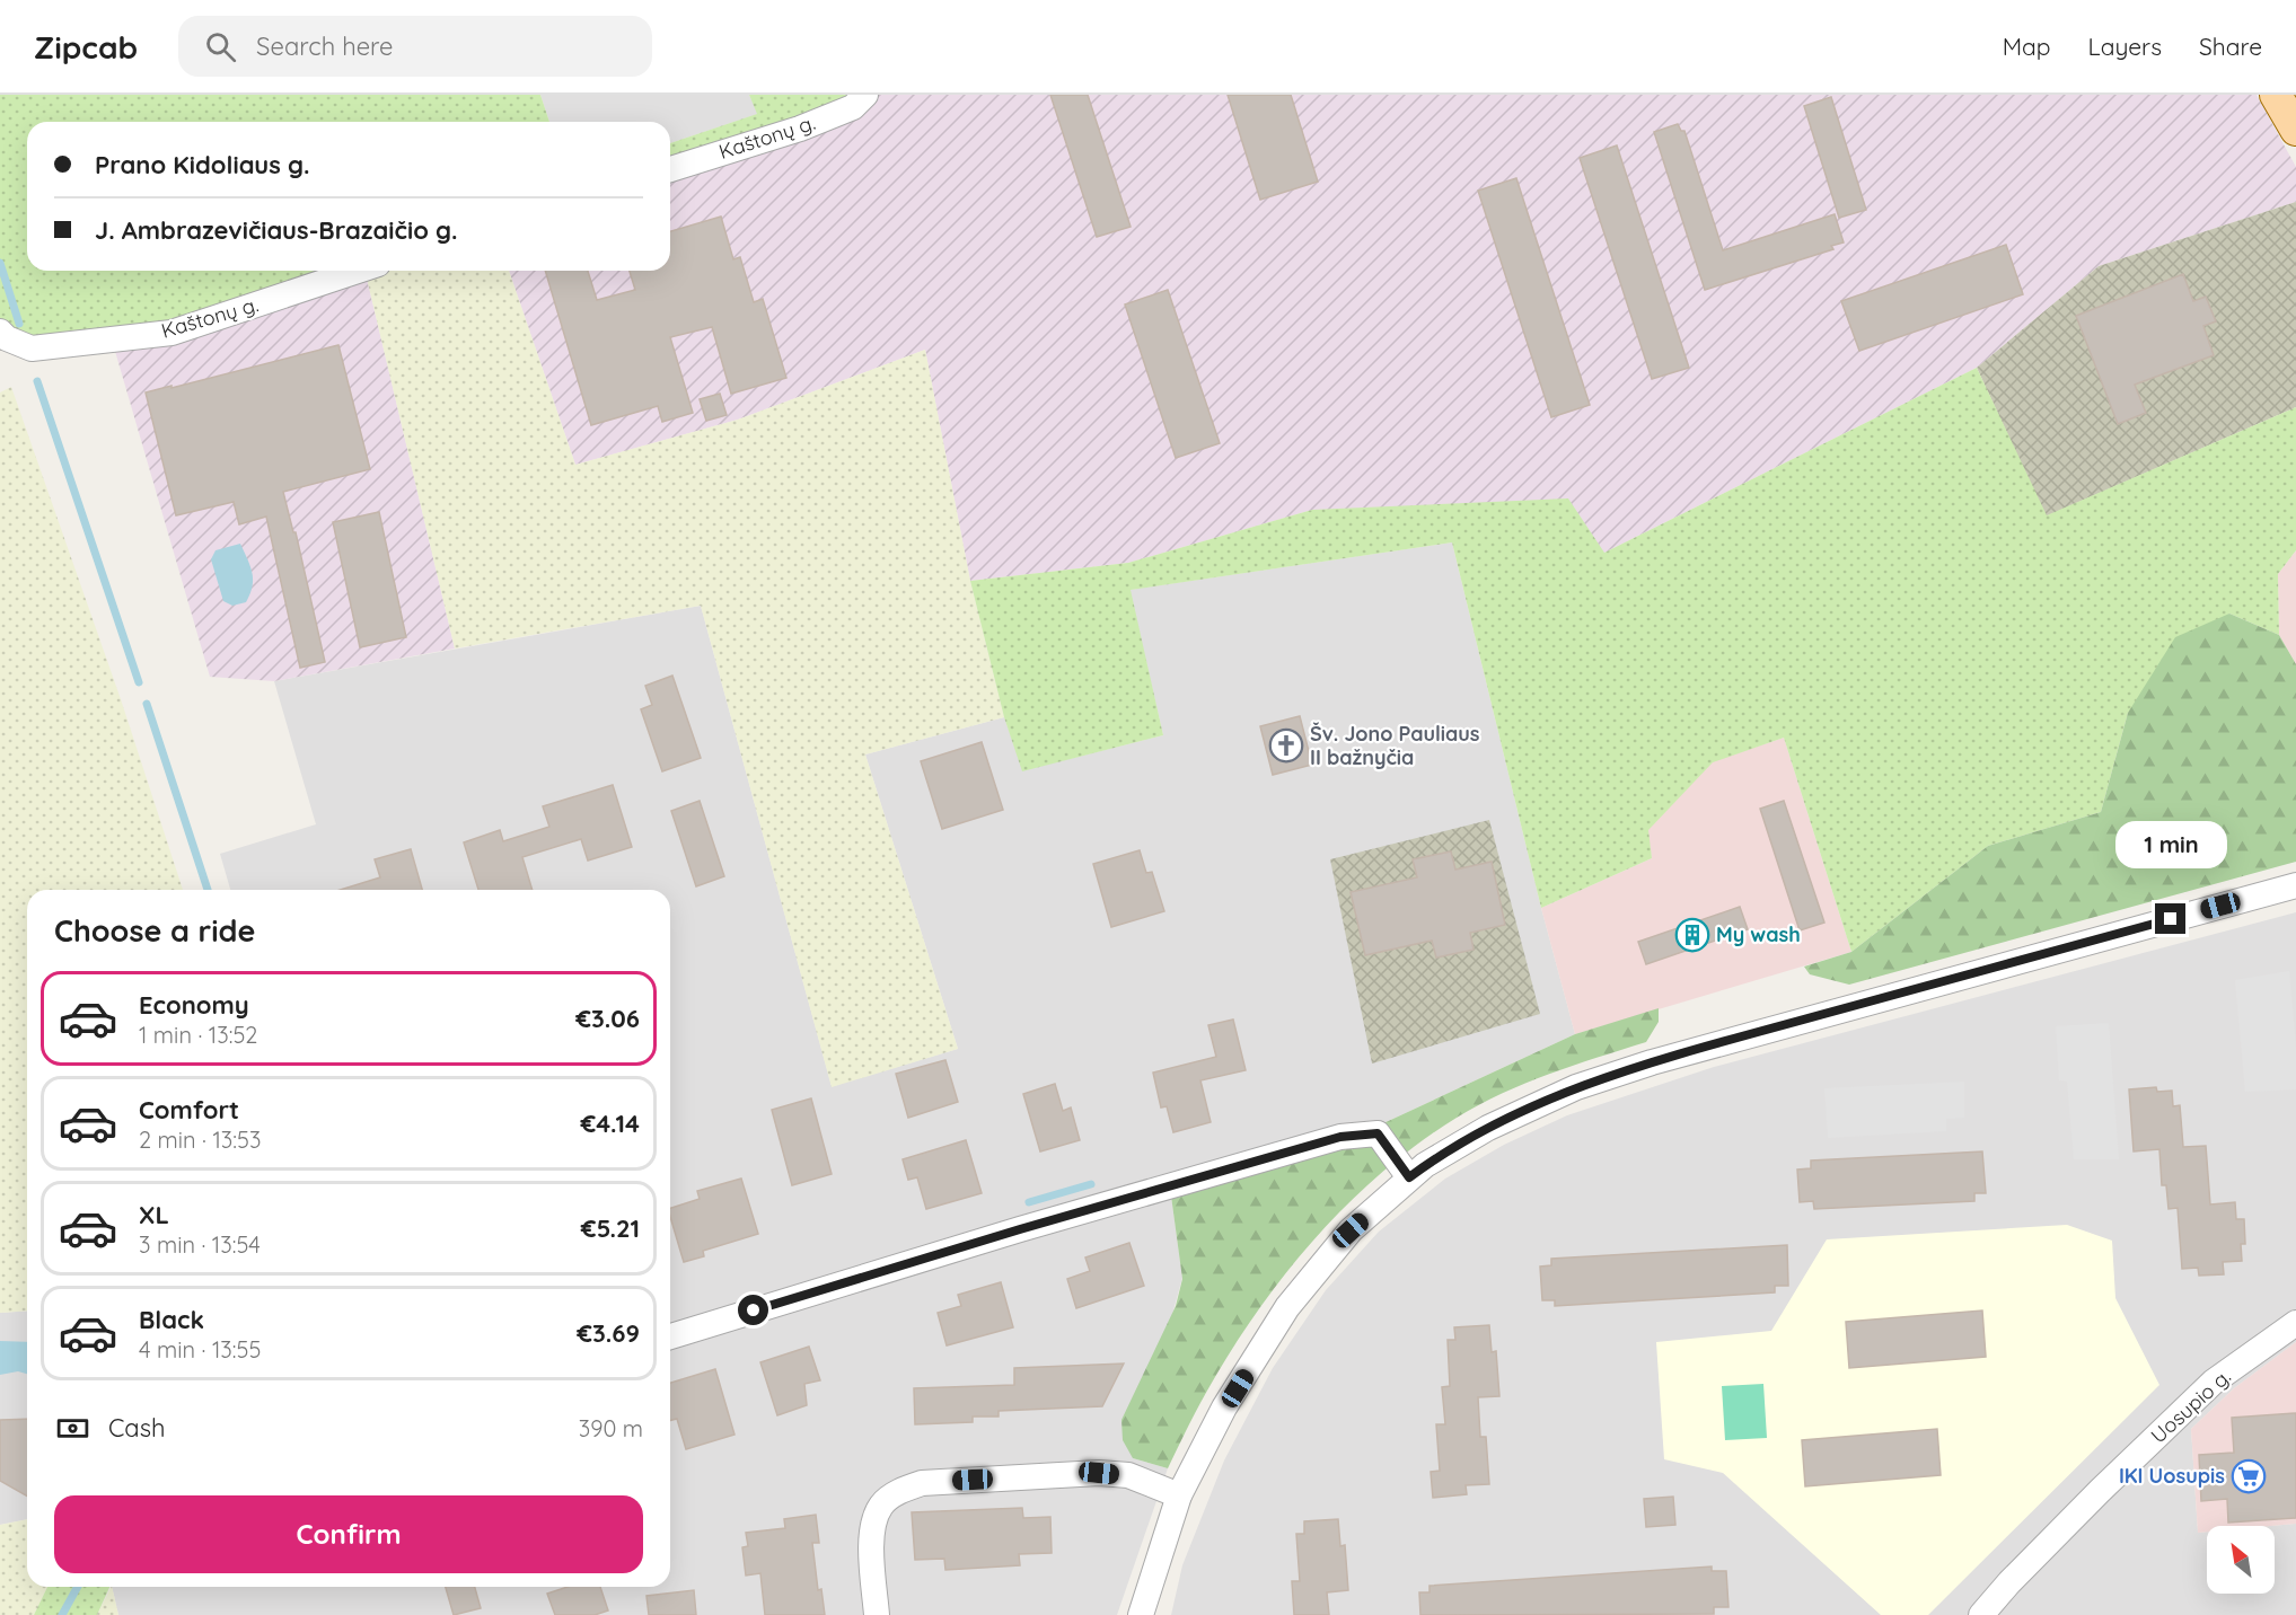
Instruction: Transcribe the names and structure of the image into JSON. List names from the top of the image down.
{
  "streets": {
    "street": ["Kaštonų g.", "Uosupio g."]
  },
  "places": {
    "church": ["Šv. Jono Pauliaus II bažnyčia"],
    "building": ["My wash"],
    "supermarket": ["IKI Uosupis"]
  },
  "north": "top left",
  "page": {
    "header": "Zipcab",
    "search": "Search here",
    "nav": ["Map", "Layers", "Share"],
    "banner": ["Prano Kidoliaus g.", "J. Ambrazevičiaus-Brazaičio g."],
    "bubble": "1 min",
    "heading": "Choose a ride",
    "list": [
      {
        "name": "Economy",
        "note": "1 min · 13:52",
        "value": "€3.06"
      },
      {
        "name": "Comfort",
        "note": "2 min · 13:53",
        "value": "€4.14"
      },
      {
        "name": "XL",
        "note": "3 min · 13:54",
        "value": "€5.21"
      },
      {
        "name": "Black",
        "note": "4 min · 13:55",
        "value": "€3.69"
      }
    ],
    "pay": ["Cash", "390 m"],
    "buttons": "Confirm"
  }
}
